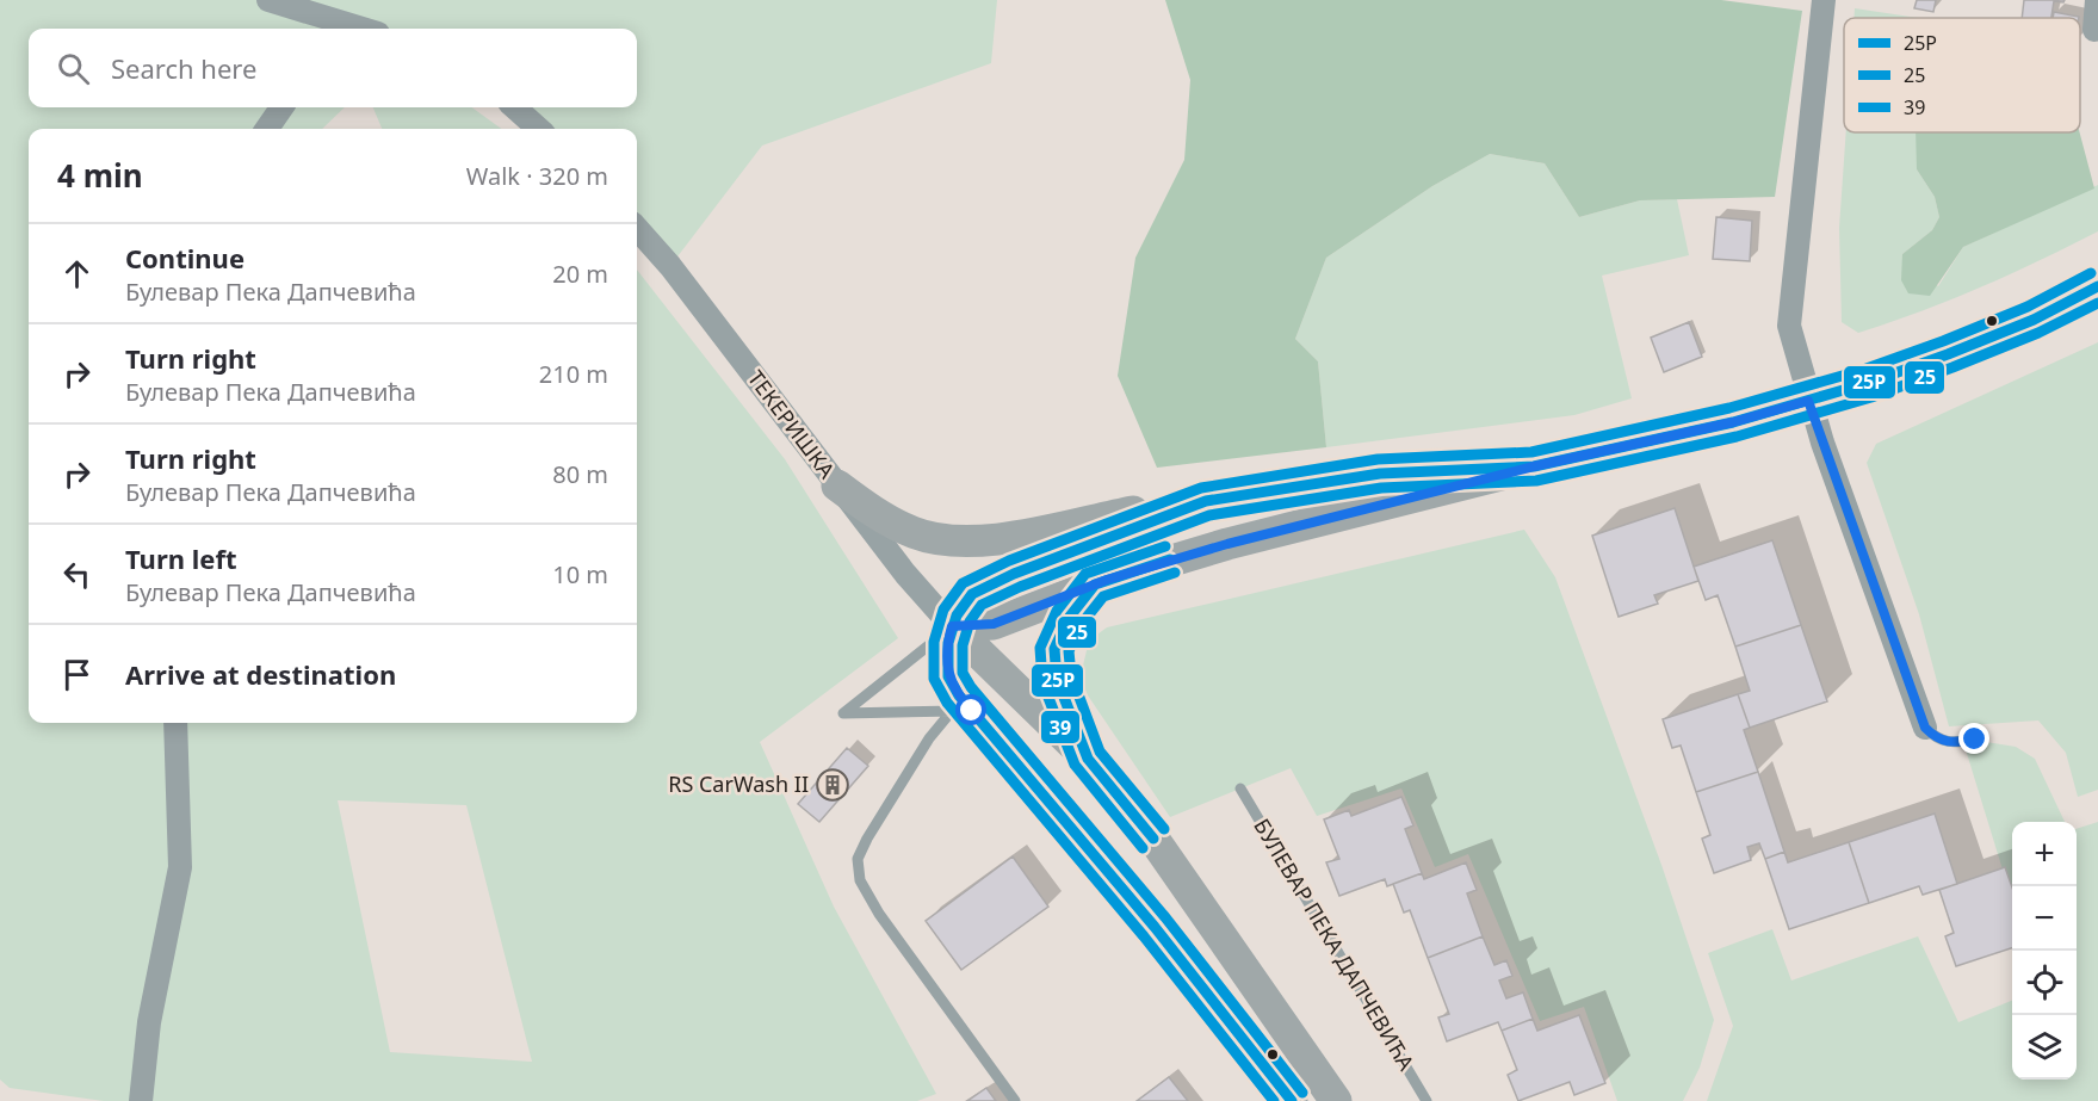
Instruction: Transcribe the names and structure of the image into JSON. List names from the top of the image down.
{
  "streets": {
    "street": ["ТЕКЕРИШКА"],
    "lane": ["БУЛЕВАР ПЕКА ДАПЧЕВИЋА"]
  },
  "places": {
    "building": ["RS CarWash II"]
  },
  "lines": ["transit line 39", "transit line 25P", "transit line 25"],
  "legend": ["25P", "25", "39"],
  "page": {
    "search": "Search here",
    "heading": ["4 min", "Walk · 320 m"],
    "list": [
      ["Continue", "Булевар Пека Дапчевића", "20 m"],
      ["Turn right", "Булевар Пека Дапчевића", "210 m"],
      ["Turn right", "Булевар Пека Дапчевића", "80 m"],
      ["Turn left", "Булевар Пека Дапчевића", "10 m"],
      "Arrive at destination"
    ],
    "map_buttons": ["+", "−"]
  }
}
